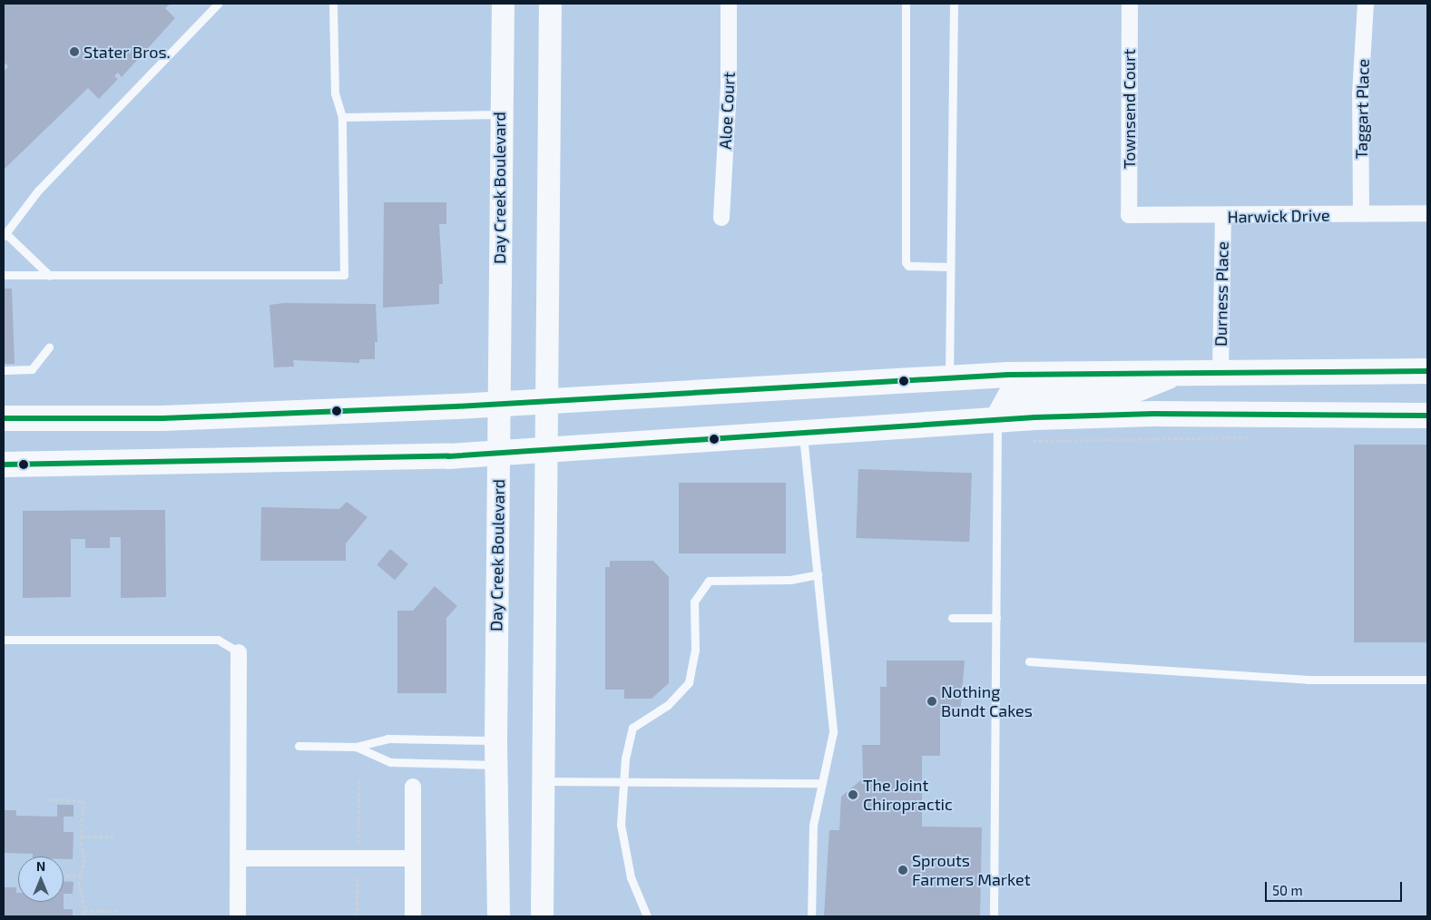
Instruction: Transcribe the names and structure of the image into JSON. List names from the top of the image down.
{
  "streets": {
    "main road": ["Day Creek Boulevard"],
    "street": [
      "Townsend Court",
      "Taggart Place",
      "Aloe Court",
      "Harwick Drive",
      "Durness Place"
    ]
  },
  "crossings": [
    ["Townsend Court", "Harwick Drive"],
    ["Taggart Place", "Harwick Drive"],
    ["Harwick Drive", "Durness Place"]
  ],
  "places": [
    "Stater Bros.",
    "Nothing Bundt Cakes",
    "The Joint Chiropractic",
    "Sprouts Farmers Market"
  ],
  "scale_bar": "50 m",
  "north": "top"
}
